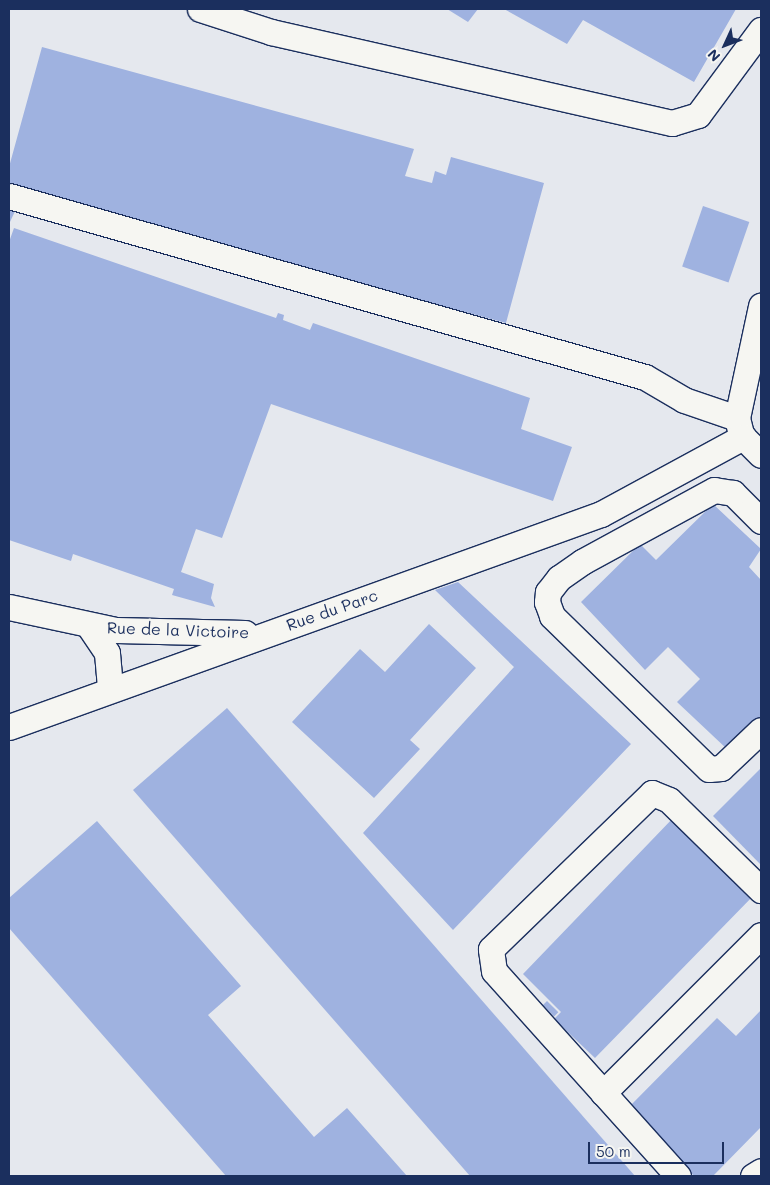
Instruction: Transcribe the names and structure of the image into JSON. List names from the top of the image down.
{
  "streets": {
    "street": ["Rue du Parc", "Rue de la Victoire"]
  },
  "crossings": [
    ["Rue du Parc", "Rue de la Victoire"]
  ],
  "scale_bar": "50 m",
  "north": "bottom left"
}
